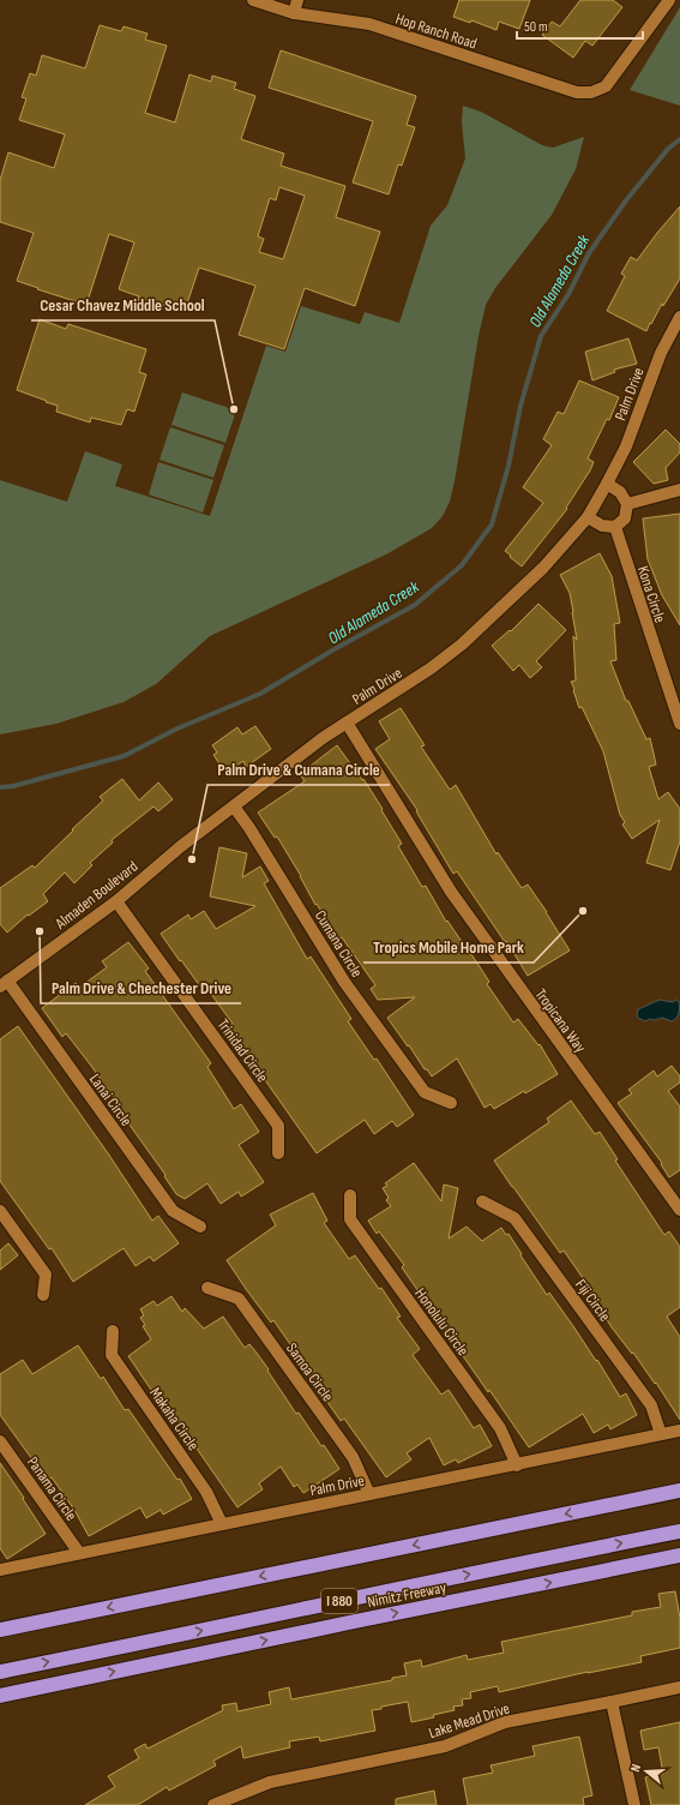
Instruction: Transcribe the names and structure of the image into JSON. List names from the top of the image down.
{
  "streets": {
    "highway": ["Nimitz Freeway", "I 880"],
    "street": [
      "Hop Ranch Road",
      "Palm Drive",
      "Kona Circle",
      "Almaden Boulevard",
      "Cumana Circle",
      "Tropicana Way",
      "Trinidad Circle",
      "Lanai Circle",
      "Fiji Circle",
      "Honolulu Circle",
      "Samoa Circle",
      "Makaha Circle",
      "Panama Circle",
      "Lake Mead Drive"
    ]
  },
  "crossings": [
    ["Palm Drive", "Almaden Boulevard"],
    ["Palm Drive", "Cumana Circle"],
    ["Palm Drive", "Tropicana Way"],
    ["Palm Drive", "Fiji Circle"],
    ["Palm Drive", "Honolulu Circle"],
    ["Palm Drive", "Samoa Circle"],
    ["Palm Drive", "Makaha Circle"],
    ["Palm Drive", "Panama Circle"],
    ["Almaden Boulevard", "Trinidad Circle"],
    ["Almaden Boulevard", "Lanai Circle"]
  ],
  "water": ["Old Alameda Creek"],
  "places": [
    "Cesar Chavez Middle School",
    "Palm Drive & Cumana Circle",
    "Tropics Mobile Home Park",
    "Palm Drive & Chechester Drive"
  ],
  "scale_bar": "50 m",
  "north": "left"
}
